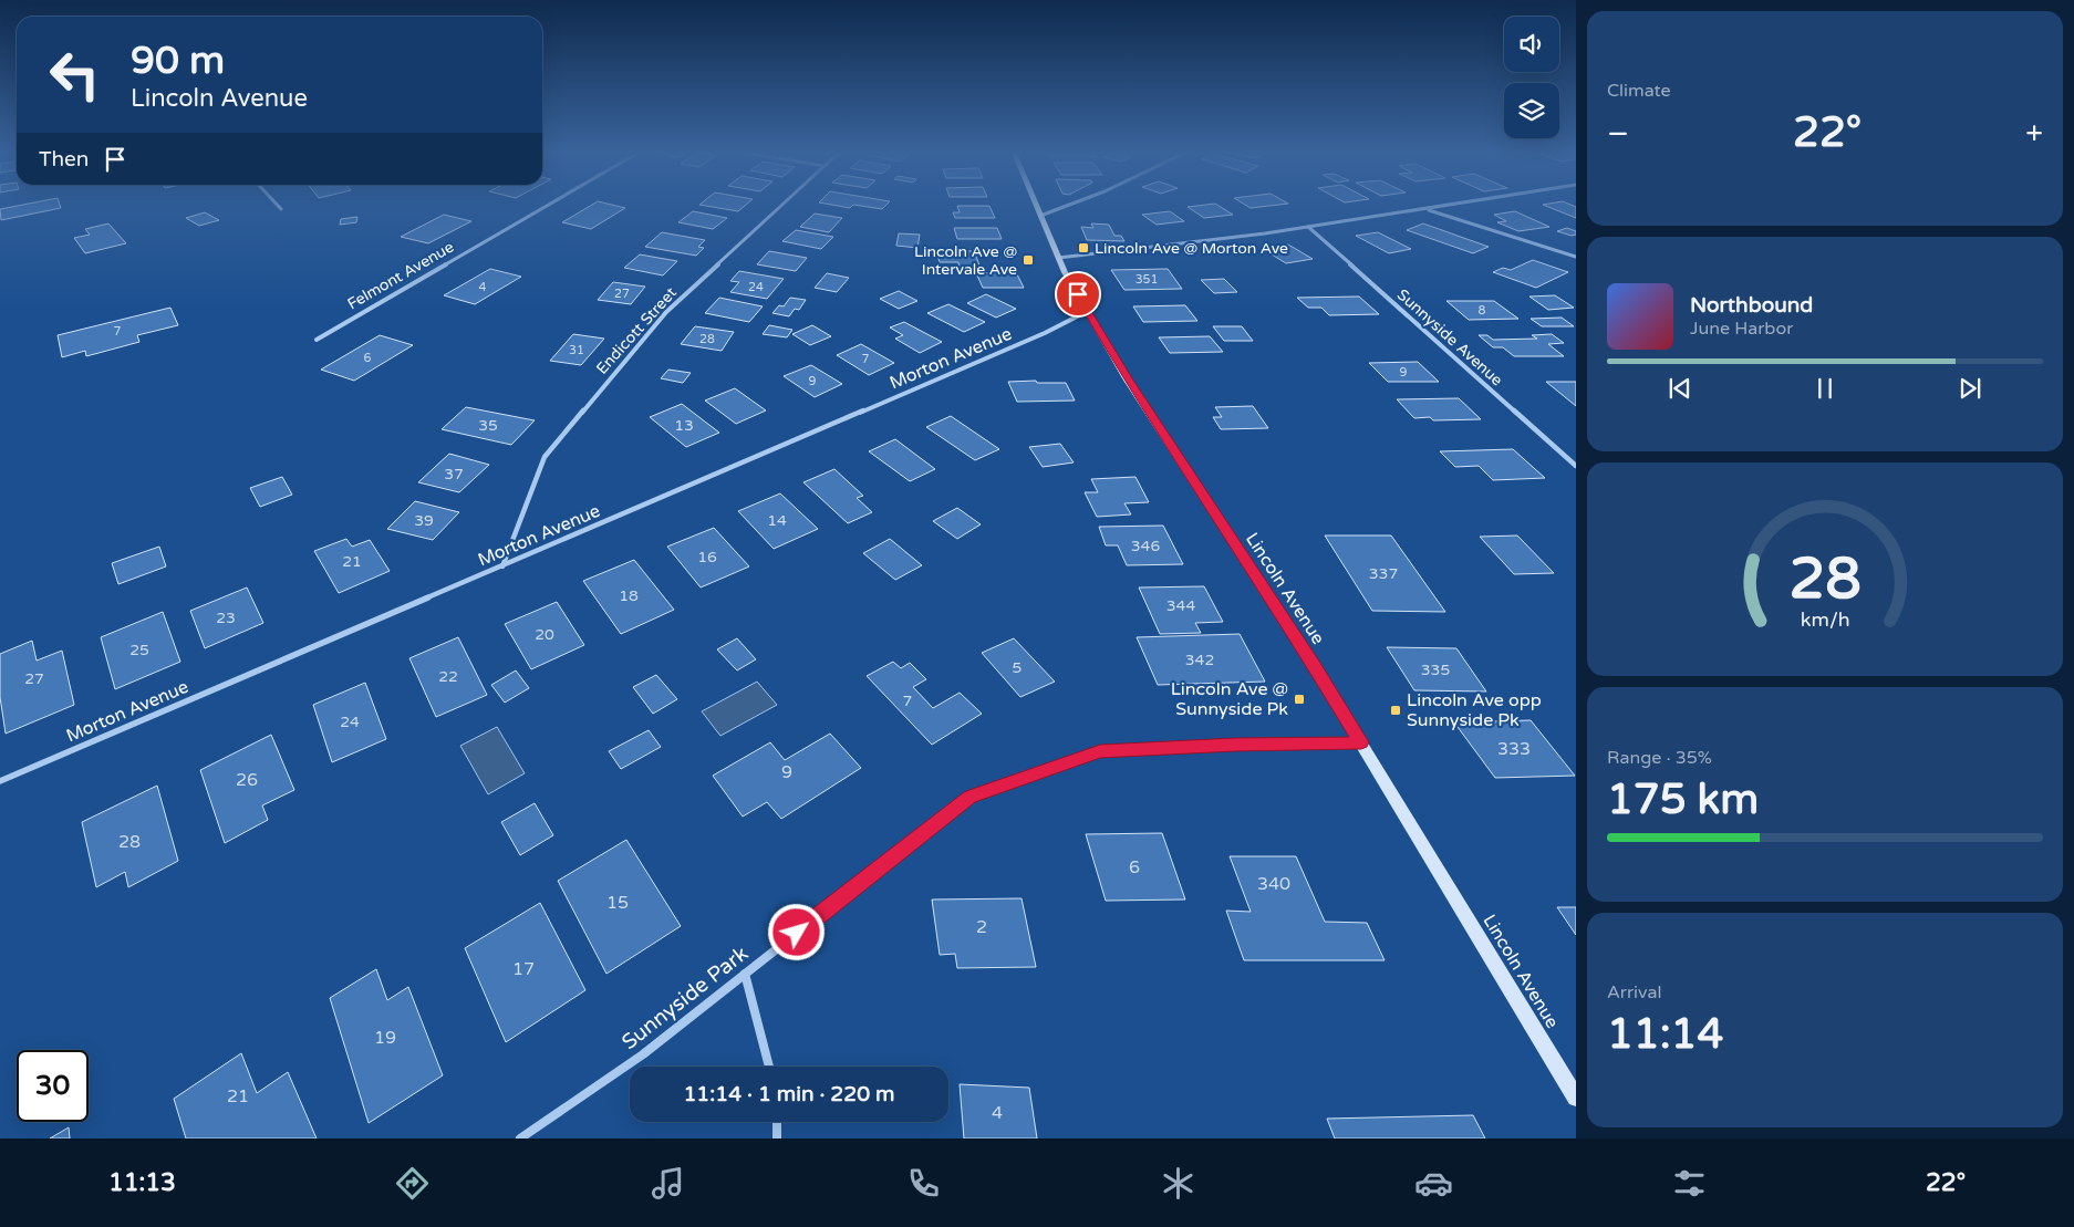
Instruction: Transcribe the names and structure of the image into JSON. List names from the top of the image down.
{
  "streets": {
    "main road": ["Lincoln Avenue"],
    "street": [
      "Felmont Avenue",
      "Endicott Street",
      "Sunnyside Avenue",
      "Morton Avenue",
      "Sunnyside Park"
    ]
  },
  "crossings": [
    ["Endicott Street", "Morton Avenue"],
    ["Morton Avenue", "Lincoln Avenue"],
    ["Lincoln Avenue", "Sunnyside Park"]
  ],
  "places": {
    "transit": [
      "Lincoln Ave @ Morton Ave",
      "Lincoln Ave @ Intervale Ave",
      "Lincoln Ave @ Sunnyside Pk",
      "Lincoln Ave opp Sunnyside Pk"
    ]
  },
  "house_numbers": [
    "351",
    "4",
    "24",
    "27",
    "8",
    "7",
    "28",
    "31",
    "6",
    "7",
    "9",
    "9",
    "35",
    "13",
    "37",
    "39",
    "14",
    "346",
    "16",
    "21",
    "337",
    "18",
    "344",
    "23",
    "20",
    "25",
    "342",
    "5",
    "335",
    "22",
    "27",
    "7",
    "24",
    "333",
    "9",
    "26",
    "28",
    "6",
    "340",
    "15",
    "2",
    "17",
    "19",
    "21",
    "4"
  ],
  "page": {
    "tile": [
      "Climate",
      ["Range · 35%", "175 km"],
      ["Arrival", "11:14"]
    ],
    "turn": ["90 m", "Lincoln Avenue"],
    "heat": ["−", "22°", "+"],
    "then": "Then",
    "song": ["Northbound", "June Harbor"],
    "limit": "30",
    "trip": "11:14 · 1 min · 220 m",
    "tabs": ["11:13", "22°"],
    "gauge": ["28", "km/h"]
  }
}
